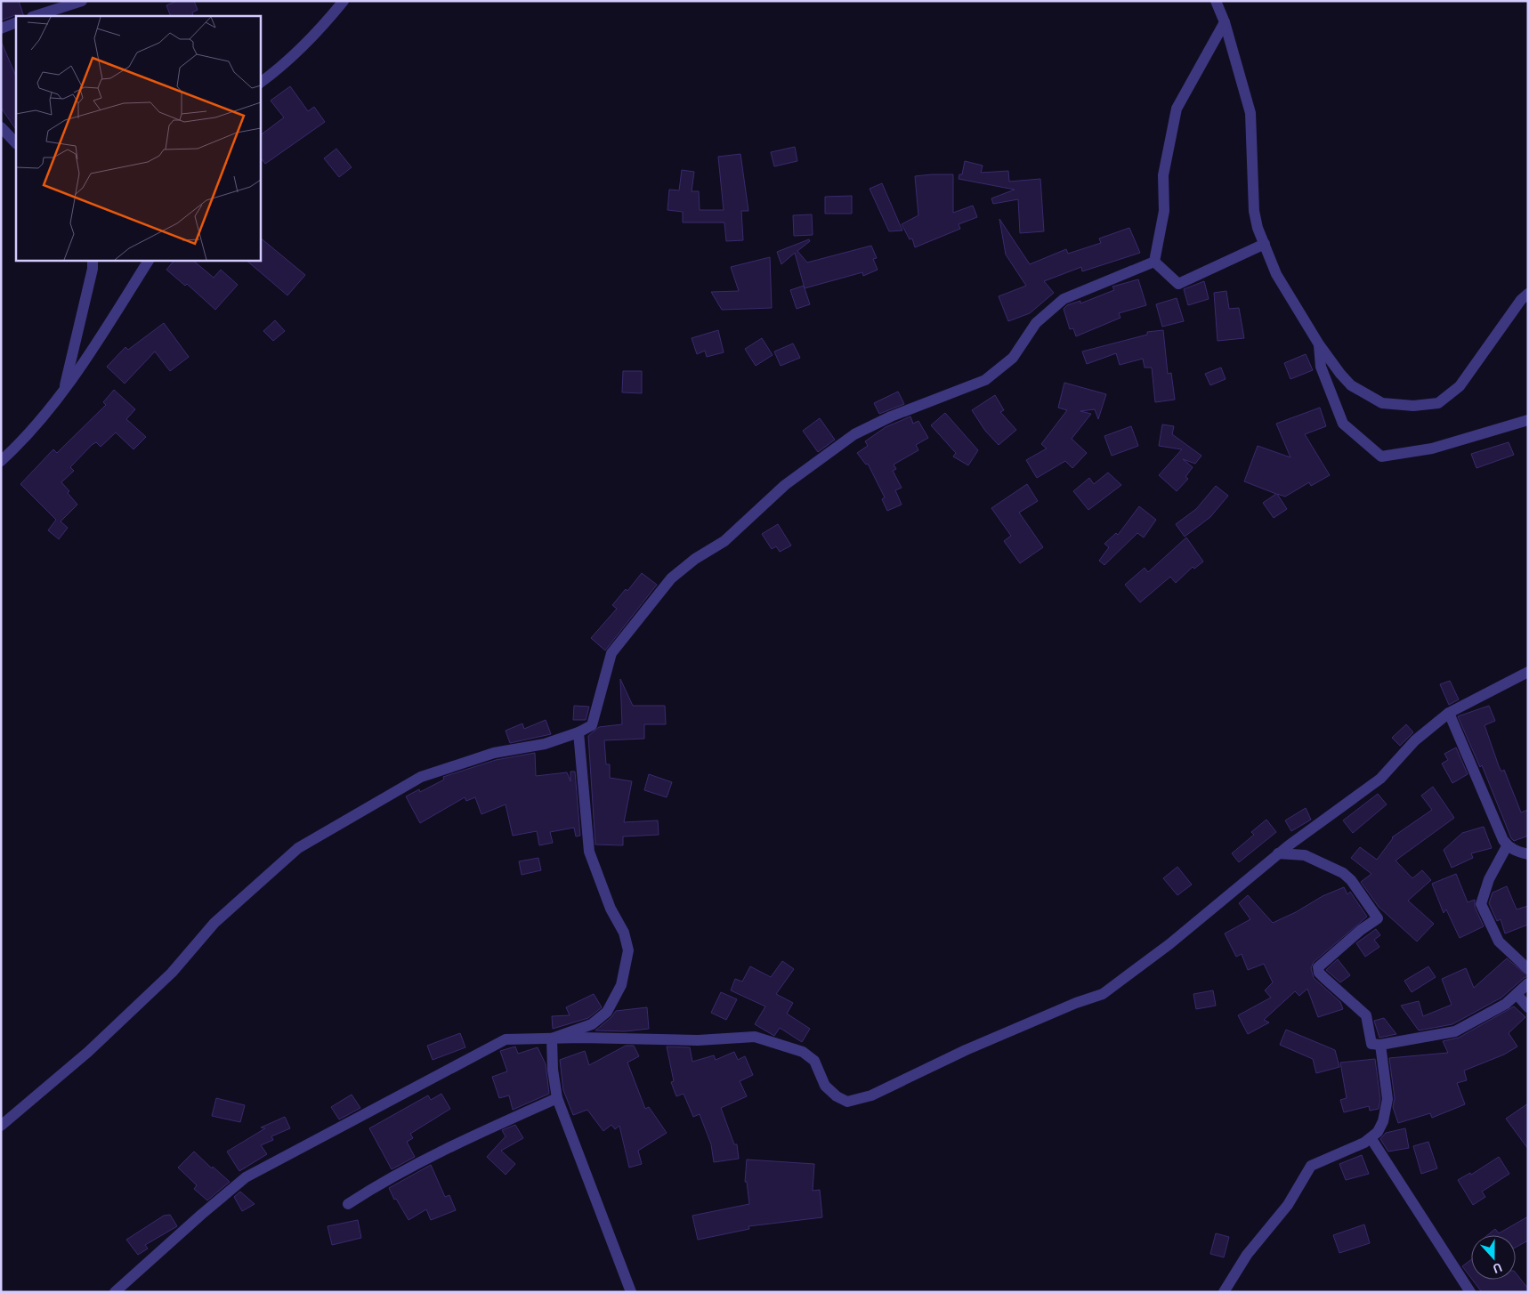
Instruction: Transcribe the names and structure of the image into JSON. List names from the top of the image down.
{
  "north": "bottom"
}
